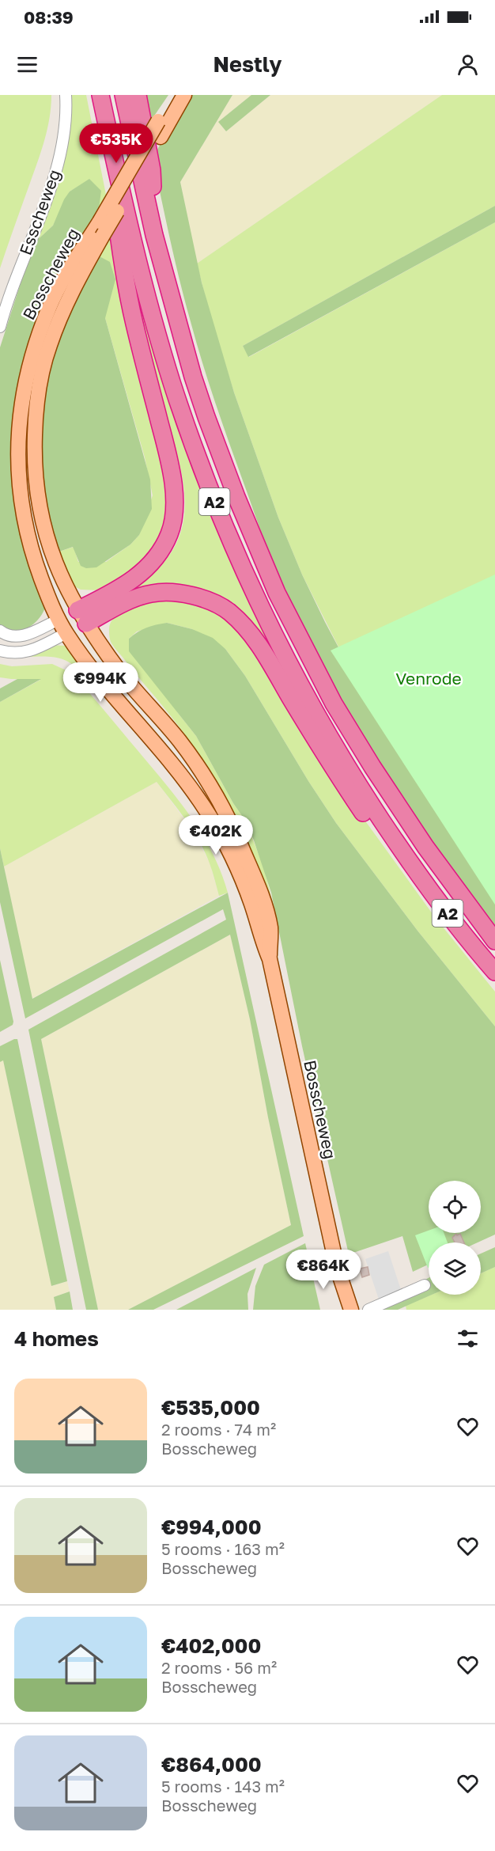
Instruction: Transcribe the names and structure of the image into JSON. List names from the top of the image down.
{
  "streets": {
    "highway": ["A2"],
    "main road": ["Bosscheweg"],
    "street": ["Esscheweg"]
  },
  "crossings": [
    ["Bosscheweg", "A2"]
  ],
  "parks": ["Venrode"],
  "page": {
    "status": "08:39",
    "header": "Nestly",
    "price": [
      "€535K",
      "€994K",
      "€402K",
      "€864K"
    ],
    "heading": "4 homes",
    "list": [
      {
        "name": "€535,000",
        "note": "2 rooms · 74 m² · Bosscheweg"
      },
      {
        "name": "€994,000",
        "note": "5 rooms · 163 m² · Bosscheweg"
      },
      {
        "name": "€402,000",
        "note": "2 rooms · 56 m² · Bosscheweg"
      },
      {
        "name": "€864,000",
        "note": "5 rooms · 143 m² · Bosscheweg"
      }
    ]
  }
}
